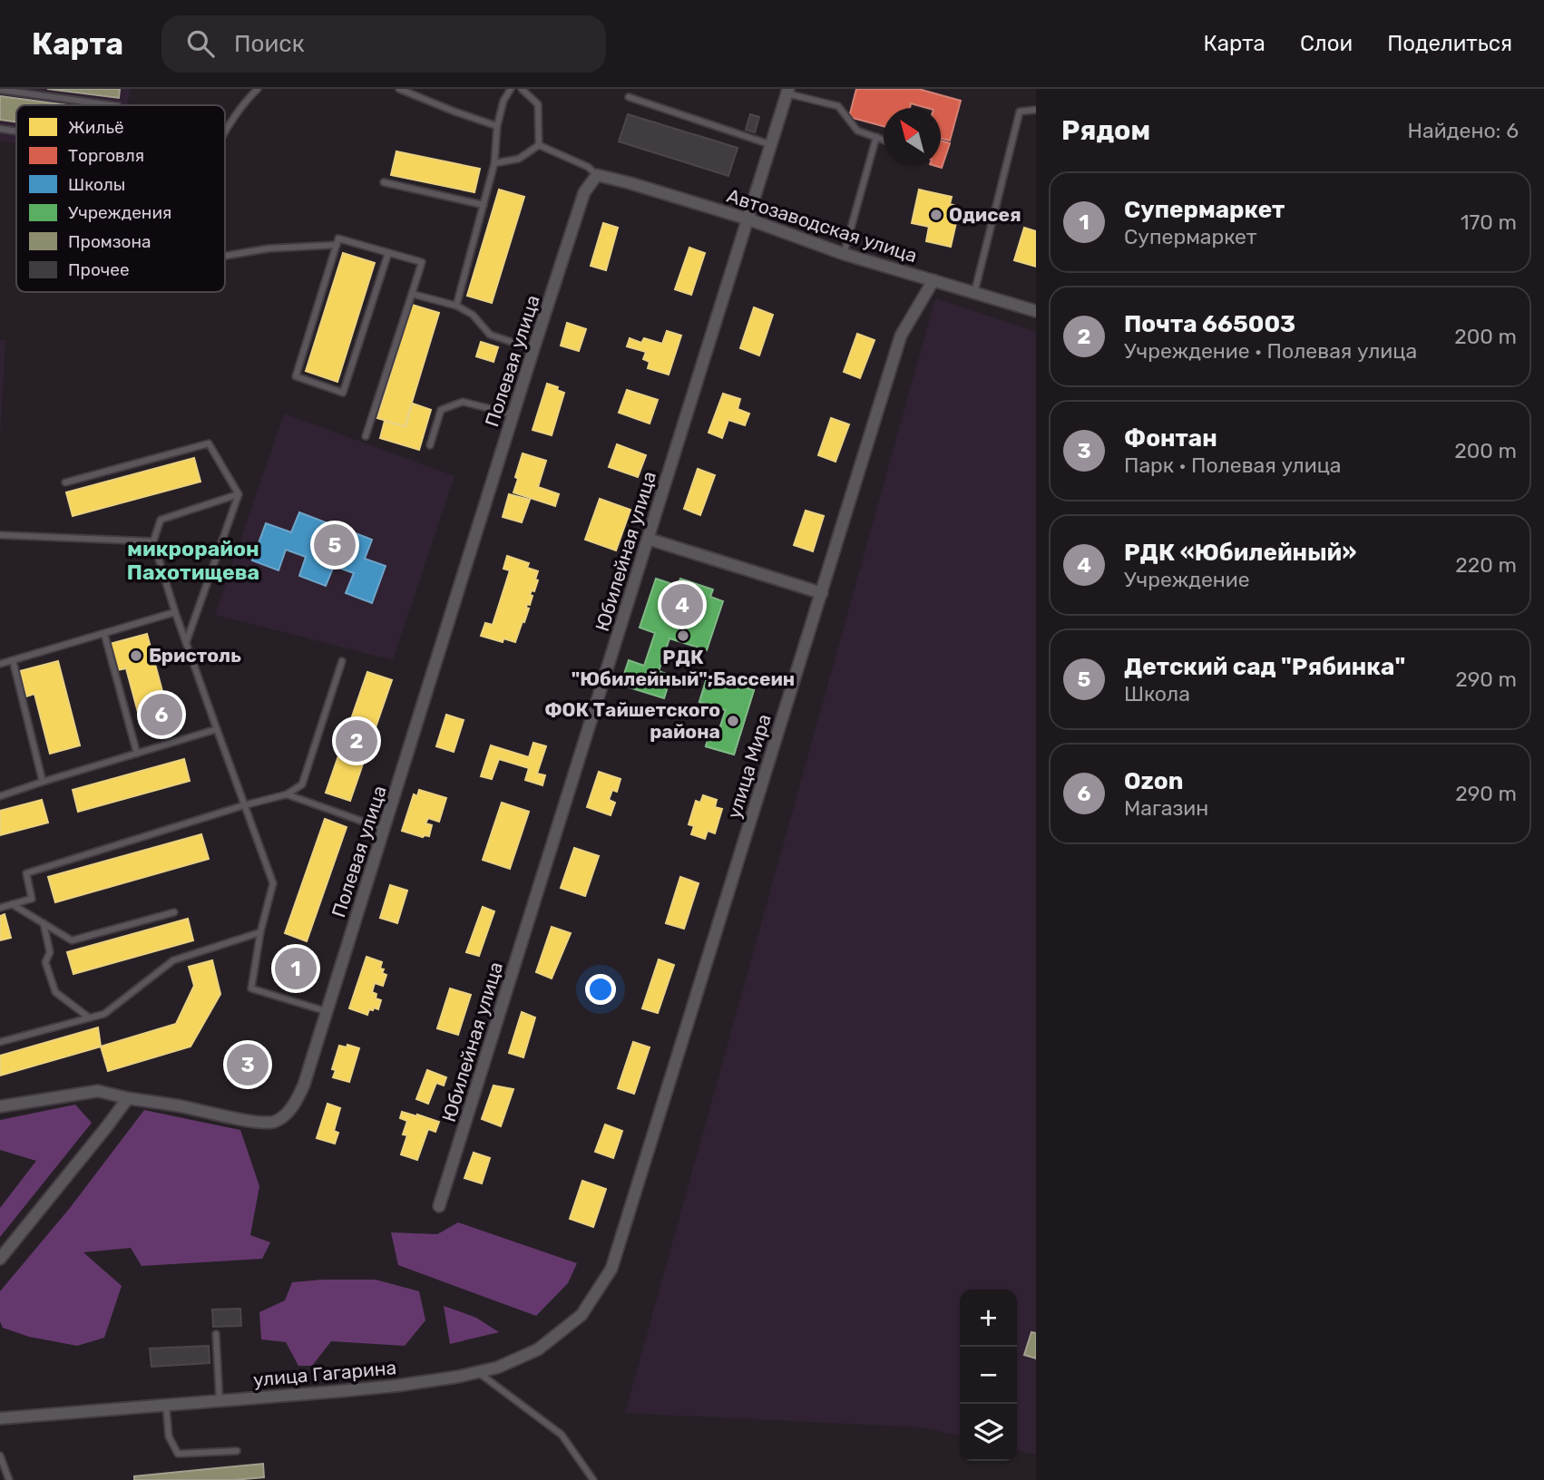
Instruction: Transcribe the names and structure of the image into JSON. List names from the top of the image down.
{
  "streets": {
    "street": [
      "Автозаводская улица",
      "Полевая улица",
      "Юбилейная улица",
      "улица Мира",
      "улица Гагарина"
    ]
  },
  "crossings": [
    ["Автозаводская улица", "Полевая улица"],
    ["Автозаводская улица", "Юбилейная улица"],
    ["Автозаводская улица", "улица Мира"],
    ["улица Мира", "улица Гагарина"]
  ],
  "districts": ["микрорайон Пахотищева"],
  "places": [
    "Одисея",
    "РДК \"Юбилейный\";Бассеин",
    "Бристоль",
    "ФОК Тайшетского района"
  ],
  "legend": [
    "Жильё",
    "Торговля",
    "Школы",
    "Учреждения",
    "Промзона",
    "Прочее"
  ],
  "north": "top left",
  "page": {
    "header": "Карта",
    "search": "Поиск",
    "nav": ["Карта", "Слои", "Поделиться"],
    "heading": ["Рядом", "Найдено: 6"],
    "list": [
      {
        "mark": "1",
        "name": "Супермаркет",
        "note": "Супермаркет",
        "value": "170 m"
      },
      {
        "mark": "2",
        "name": "Почта 665003",
        "note": "Учреждение · Полевая улица",
        "value": "200 m"
      },
      {
        "mark": "3",
        "name": "Фонтан",
        "note": "Парк · Полевая улица",
        "value": "200 m"
      },
      {
        "mark": "4",
        "name": "РДК «Юбилейный»",
        "note": "Учреждение",
        "value": "220 m"
      },
      {
        "mark": "5",
        "name": "Детский сад \"Рябинка\"",
        "note": "Школа",
        "value": "290 m"
      },
      {
        "mark": "6",
        "name": "Ozon",
        "note": "Магазин",
        "value": "290 m"
      }
    ],
    "pins": [
      "5",
      "4",
      "6",
      "2",
      "1",
      "3"
    ],
    "map_buttons": ["+", "−"]
  }
}
